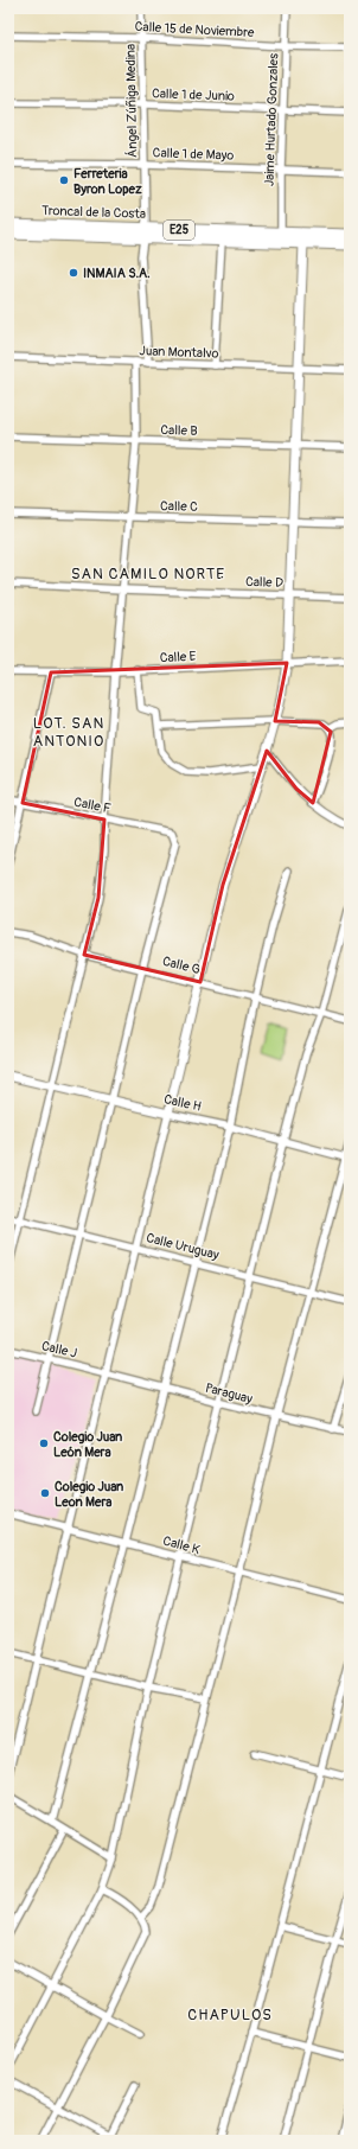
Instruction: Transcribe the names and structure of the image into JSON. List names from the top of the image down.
{
  "streets": {
    "highway": ["Troncal de la Costa", "E25"],
    "street": [
      "Calle 15 de Noviembre",
      "Calle 1 de Junio",
      "Ángel Zúñiga Medina",
      "Jaime Hurtado Gonzales",
      "Calle 1 de Mayo",
      "Juan Montalvo",
      "Calle B",
      "Calle C",
      "Calle D",
      "Calle E",
      "Calle F",
      "Calle G",
      "Calle H",
      "Calle Uruguay",
      "Calle J",
      "Paraguay",
      "Calle K"
    ]
  },
  "crossings": [
    ["Calle 15 de Noviembre", "Ángel Zúñiga Medina"],
    ["Calle 15 de Noviembre", "Jaime Hurtado Gonzales"],
    ["Calle 1 de Junio", "Ángel Zúñiga Medina"],
    ["Calle 1 de Junio", "Jaime Hurtado Gonzales"],
    ["Ángel Zúñiga Medina", "Calle 1 de Mayo"],
    ["Ángel Zúñiga Medina", "Troncal de la Costa"],
    ["Ángel Zúñiga Medina", "Juan Montalvo"],
    ["Jaime Hurtado Gonzales", "Calle 1 de Mayo"],
    ["Jaime Hurtado Gonzales", "Troncal de la Costa"],
    ["Calle F", "Calle G"],
    ["Calle J", "Paraguay"]
  ],
  "districts": ["SAN CAMILO NORTE", "LOT. SAN ANTONIO", "CHAPULOS"],
  "places": [
    "Ferreteria Byron Lopez",
    "INMAIA S.A.",
    "Colegio Juan León Mera",
    "Colegio Juan Leon Mera"
  ]
}
